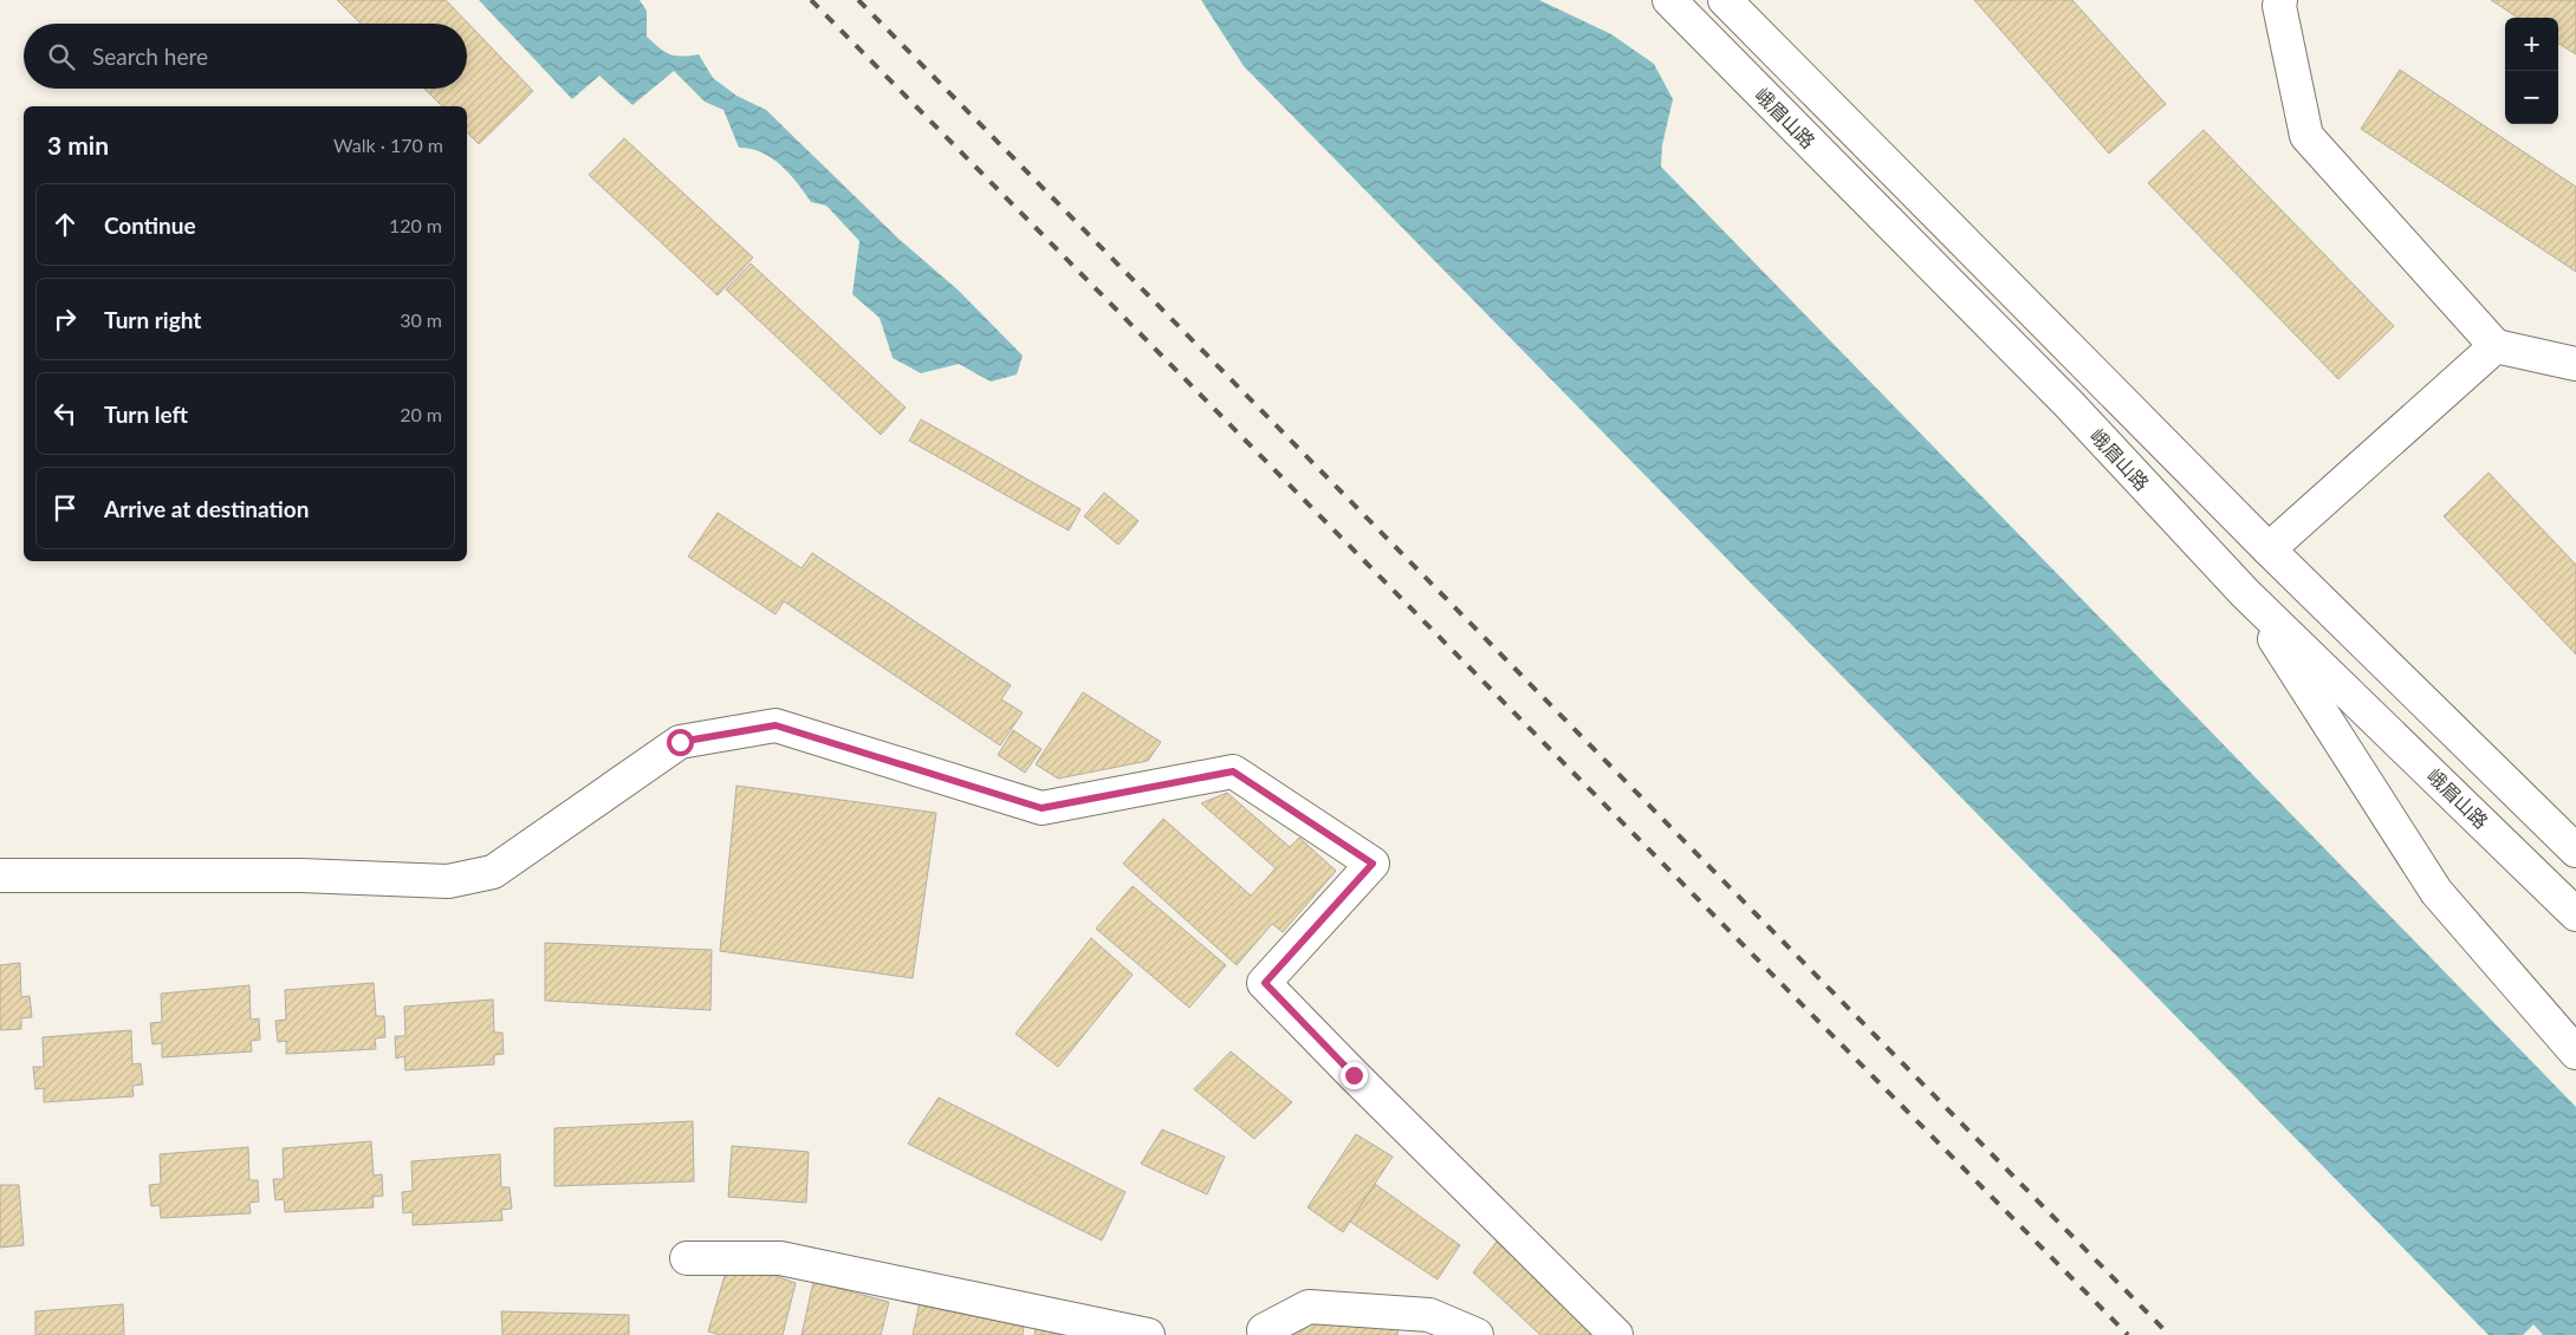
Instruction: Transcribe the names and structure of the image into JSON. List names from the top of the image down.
{
  "streets": {
    "street": ["峨眉山路"]
  },
  "page": {
    "map_buttons": ["+", "−"],
    "search": "Search here",
    "heading": ["3 min", "Walk · 170 m"],
    "list": [
      ["Continue", "120 m"],
      ["Turn right", "30 m"],
      ["Turn left", "20 m"],
      "Arrive at destination"
    ]
  }
}
